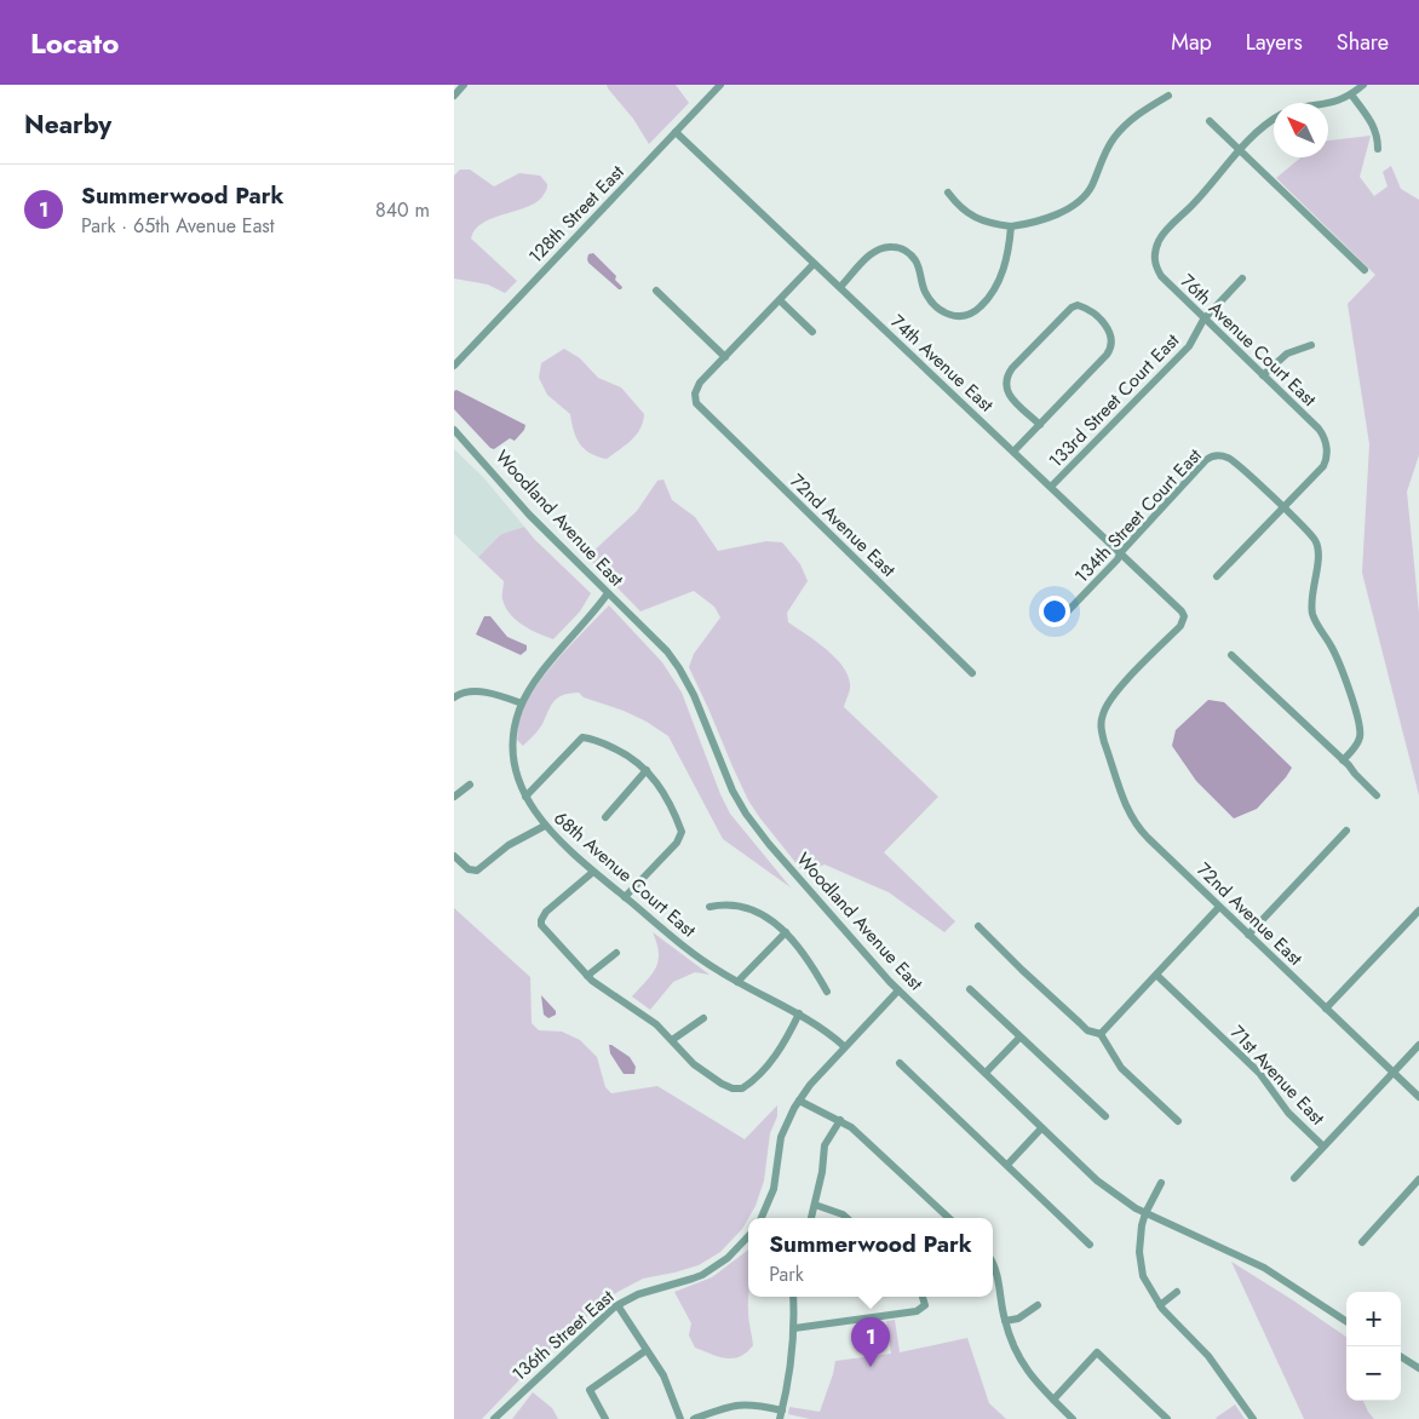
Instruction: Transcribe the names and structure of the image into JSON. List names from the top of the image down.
{
  "streets": {
    "street": [
      "128th Street East",
      "76th Avenue Court East",
      "74th Avenue East",
      "133rd Street Court East",
      "134th Street Court East",
      "Woodland Avenue East",
      "72nd Avenue East",
      "68th Avenue Court East",
      "71st Avenue East",
      "136th Street East"
    ]
  },
  "crossings": [
    ["128th Street East", "74th Avenue East"],
    ["76th Avenue Court East", "133rd Street Court East"],
    ["76th Avenue Court East", "134th Street Court East"],
    ["74th Avenue East", "133rd Street Court East"],
    ["74th Avenue East", "134th Street Court East"],
    ["74th Avenue East", "72nd Avenue East"],
    ["Woodland Avenue East", "68th Avenue Court East"]
  ],
  "north": "top left",
  "page": {
    "header": "Locato",
    "nav": ["Map", "Layers", "Share"],
    "heading": "Nearby",
    "list": [
      {
        "mark": "1",
        "name": "Summerwood Park",
        "note": "Park · 65th Avenue East",
        "value": "840 m"
      }
    ],
    "popup": ["Summerwood Park", "Park"],
    "map_buttons": ["+", "−"],
    "pins": "1"
  }
}
